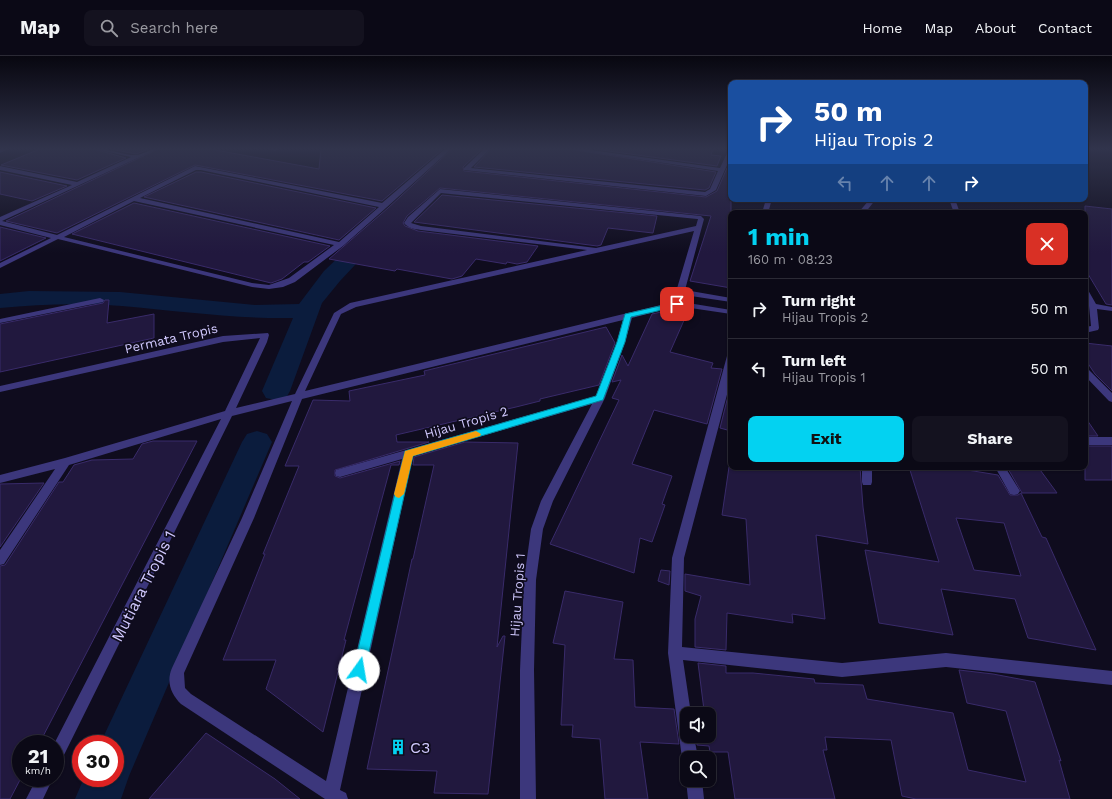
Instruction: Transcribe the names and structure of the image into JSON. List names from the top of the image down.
{
  "streets": {
    "street": [
      "Permata Tropis",
      "Hijau Tropis 2",
      "Mutiara Tropis 1",
      "Hijau Tropis 1"
    ]
  },
  "crossings": [
    ["Permata Tropis", "Mutiara Tropis 1"],
    ["Hijau Tropis 2", "Hijau Tropis 1"]
  ],
  "places": {
    "building": ["C3"]
  },
  "page": {
    "header": "Map",
    "search": "Search here",
    "nav": [
      "Home",
      "Map",
      "About",
      "Contact"
    ],
    "turn": ["50 m", "Hijau Tropis 2"],
    "heading": ["1 min", "160 m · 08:23"],
    "list": [
      {
        "name": "Turn right",
        "note": "Hijau Tropis 2",
        "value": "50 m"
      },
      {
        "name": "Turn left",
        "note": "Hijau Tropis 1",
        "value": "50 m"
      }
    ],
    "buttons": ["Exit", "Share"],
    "speed": "21 km/h",
    "limit": "30"
  }
}
